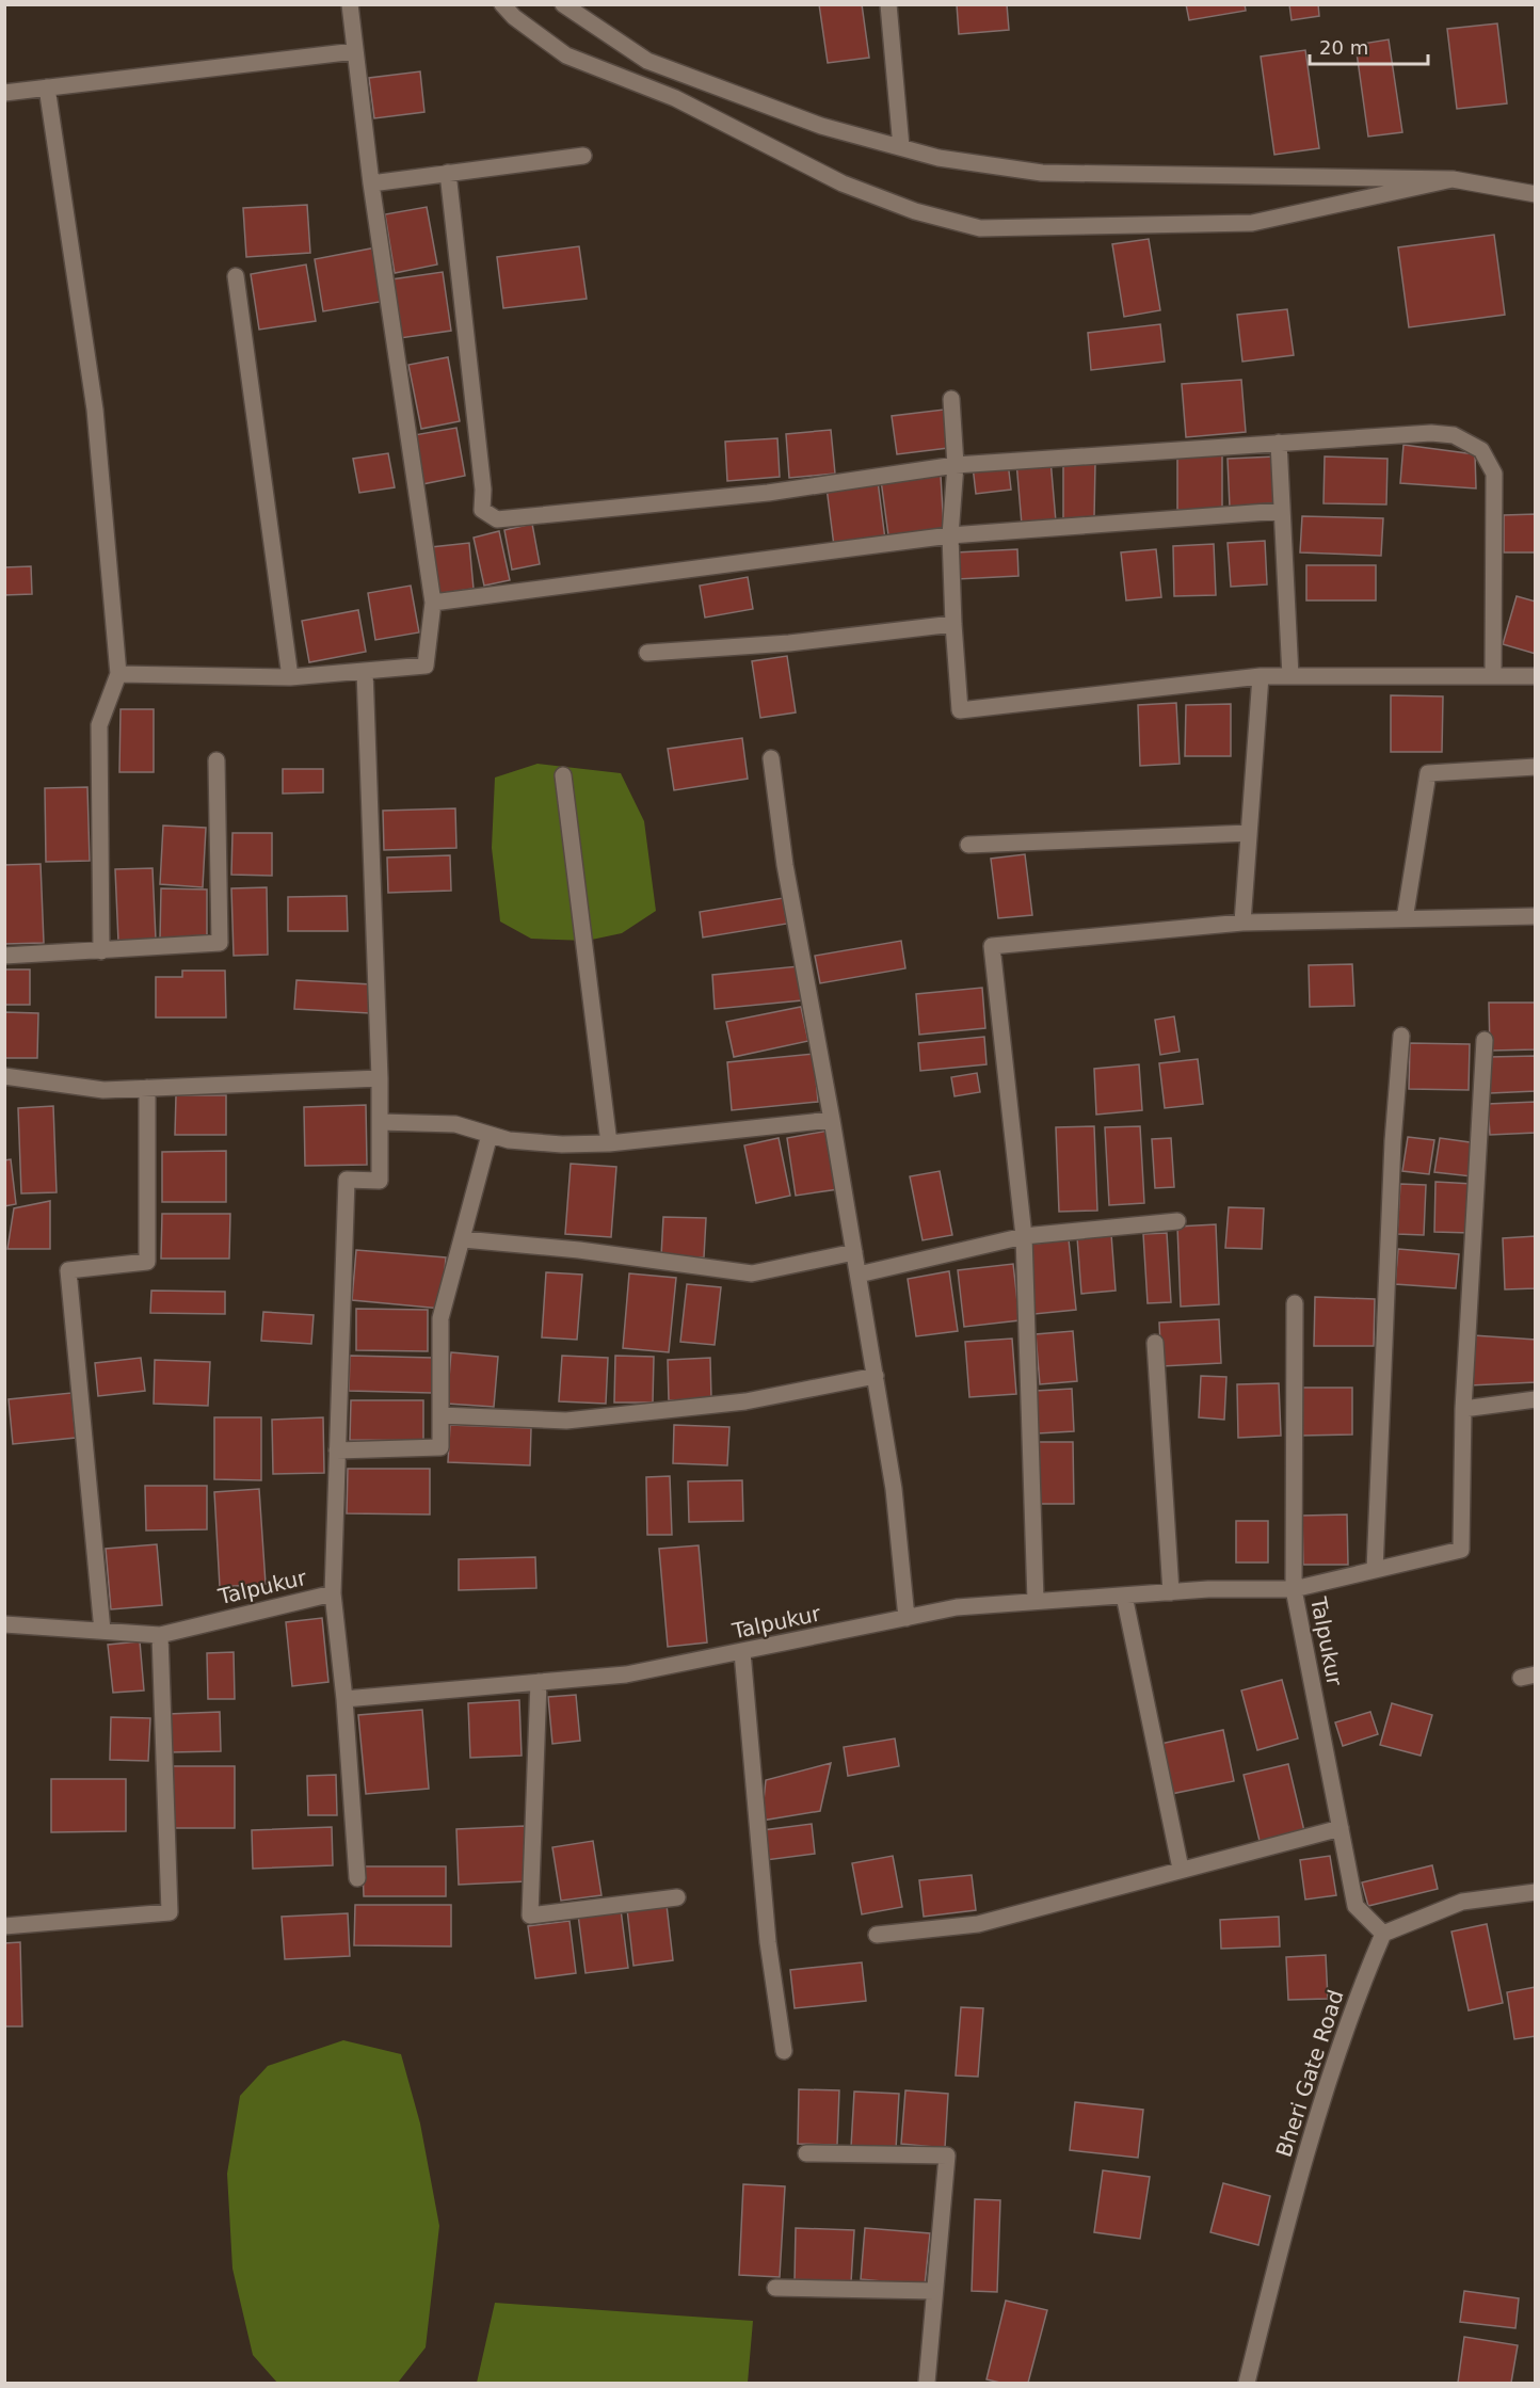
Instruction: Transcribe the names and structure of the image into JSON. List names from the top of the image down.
{
  "streets": {
    "street": ["Talpukur", "Bheri Gate Road"]
  },
  "crossings": [
    ["Talpukur", "Bheri Gate Road"]
  ],
  "scale_bar": "20 m"
}
